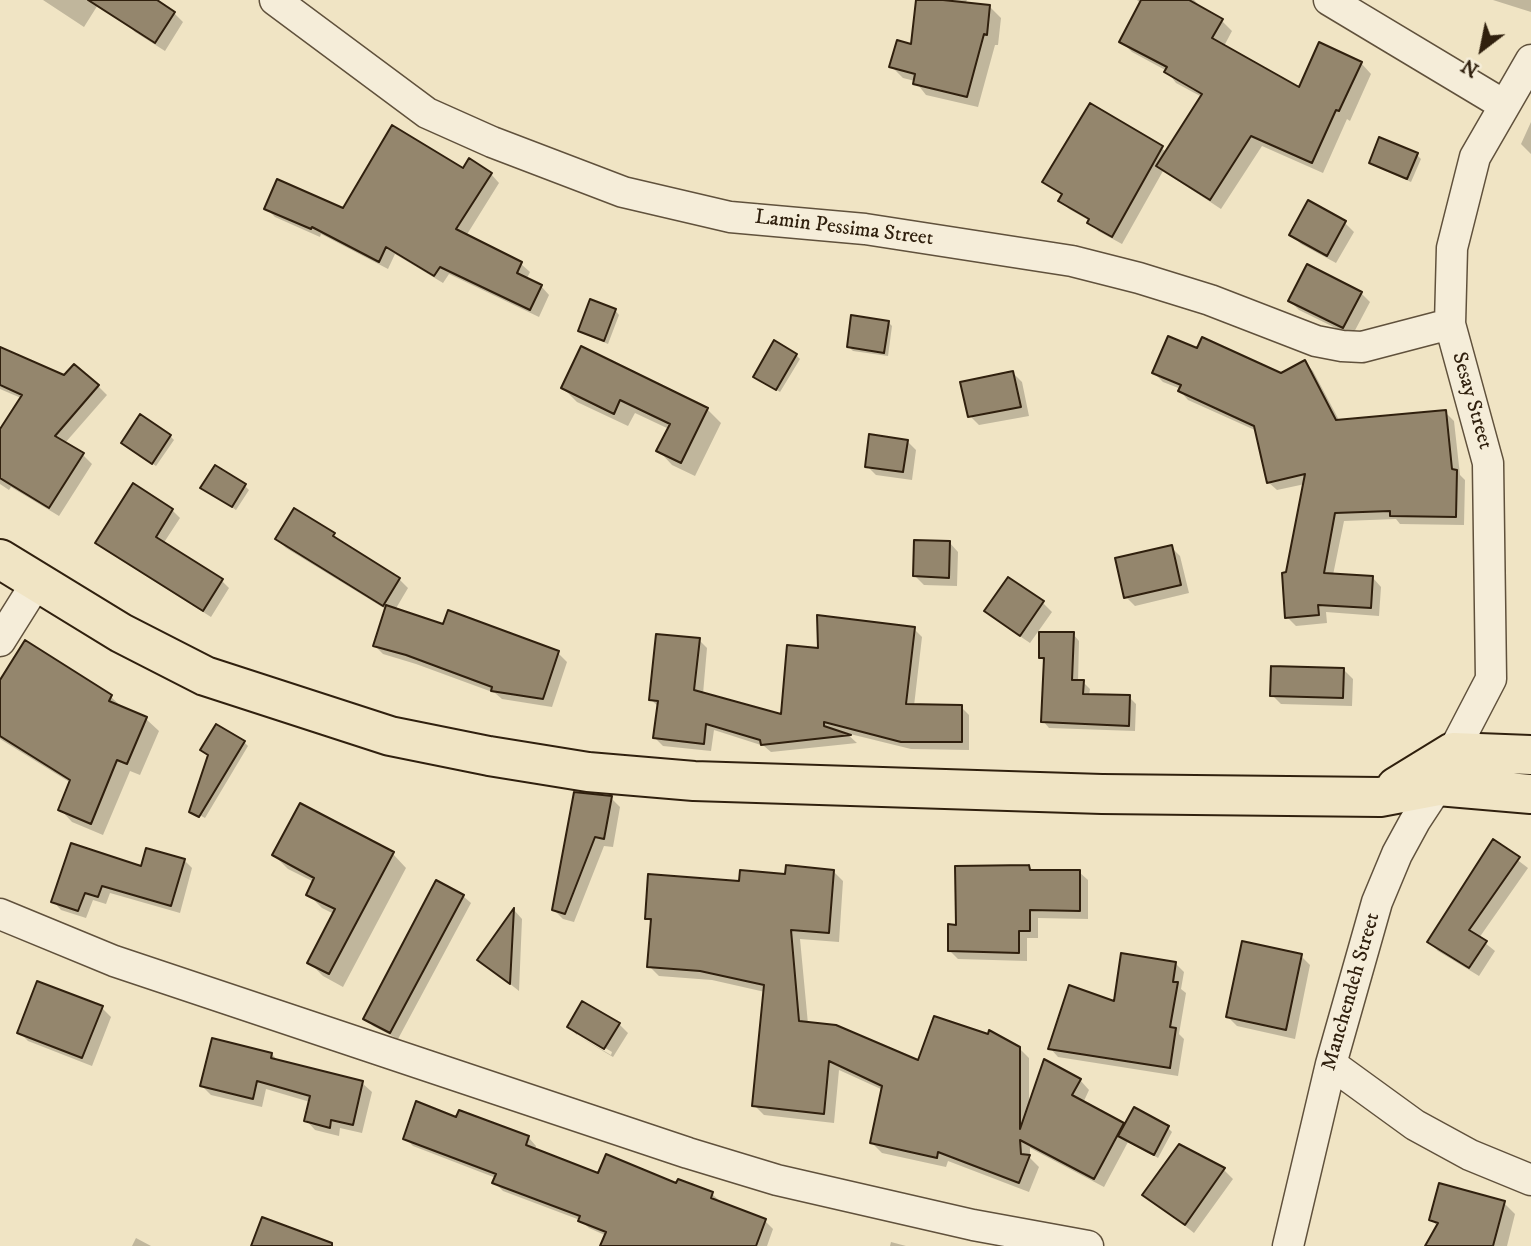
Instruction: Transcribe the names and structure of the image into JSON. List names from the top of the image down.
{
  "streets": {
    "street": ["Lamin Pessima Street", "Sesay Street", "Manchendeh Street"]
  },
  "crossings": [
    ["Lamin Pessima Street", "Sesay Street"],
    ["Sesay Street", "Manchendeh Street"]
  ],
  "north": "bottom left"
}
